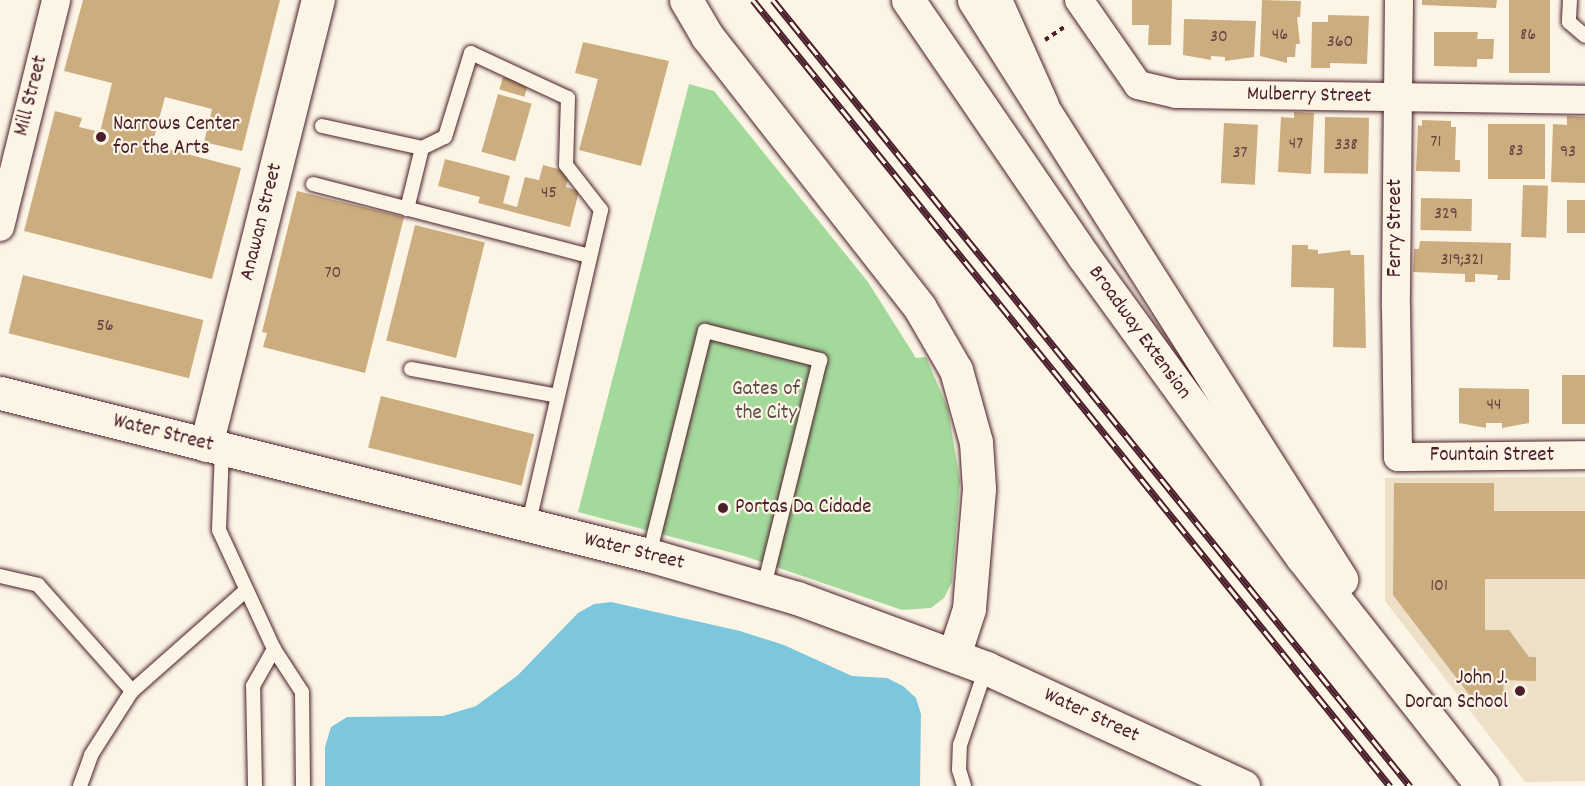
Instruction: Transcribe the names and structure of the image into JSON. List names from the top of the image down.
{
  "streets": {
    "main road": ["Anawan Street", "Broadway Extension", "Water Street"],
    "street": [
      "Mill Street",
      "Mulberry Street",
      "Ferry Street",
      "Fountain Street"
    ]
  },
  "crossings": [
    ["Mulberry Street", "Ferry Street"],
    ["Anawan Street", "Water Street"],
    ["Ferry Street", "Fountain Street"]
  ],
  "parks": ["Gates of the City"],
  "places": ["Narrows Center for the Arts", "Portas Da Cidade", "John J. Doran School"],
  "house_numbers": [
    "46",
    "86",
    "30",
    "360",
    "71",
    "47",
    "338",
    "83",
    "93",
    "37",
    "45",
    "329",
    "319;321",
    "70",
    "56",
    "44",
    "101"
  ]
}
